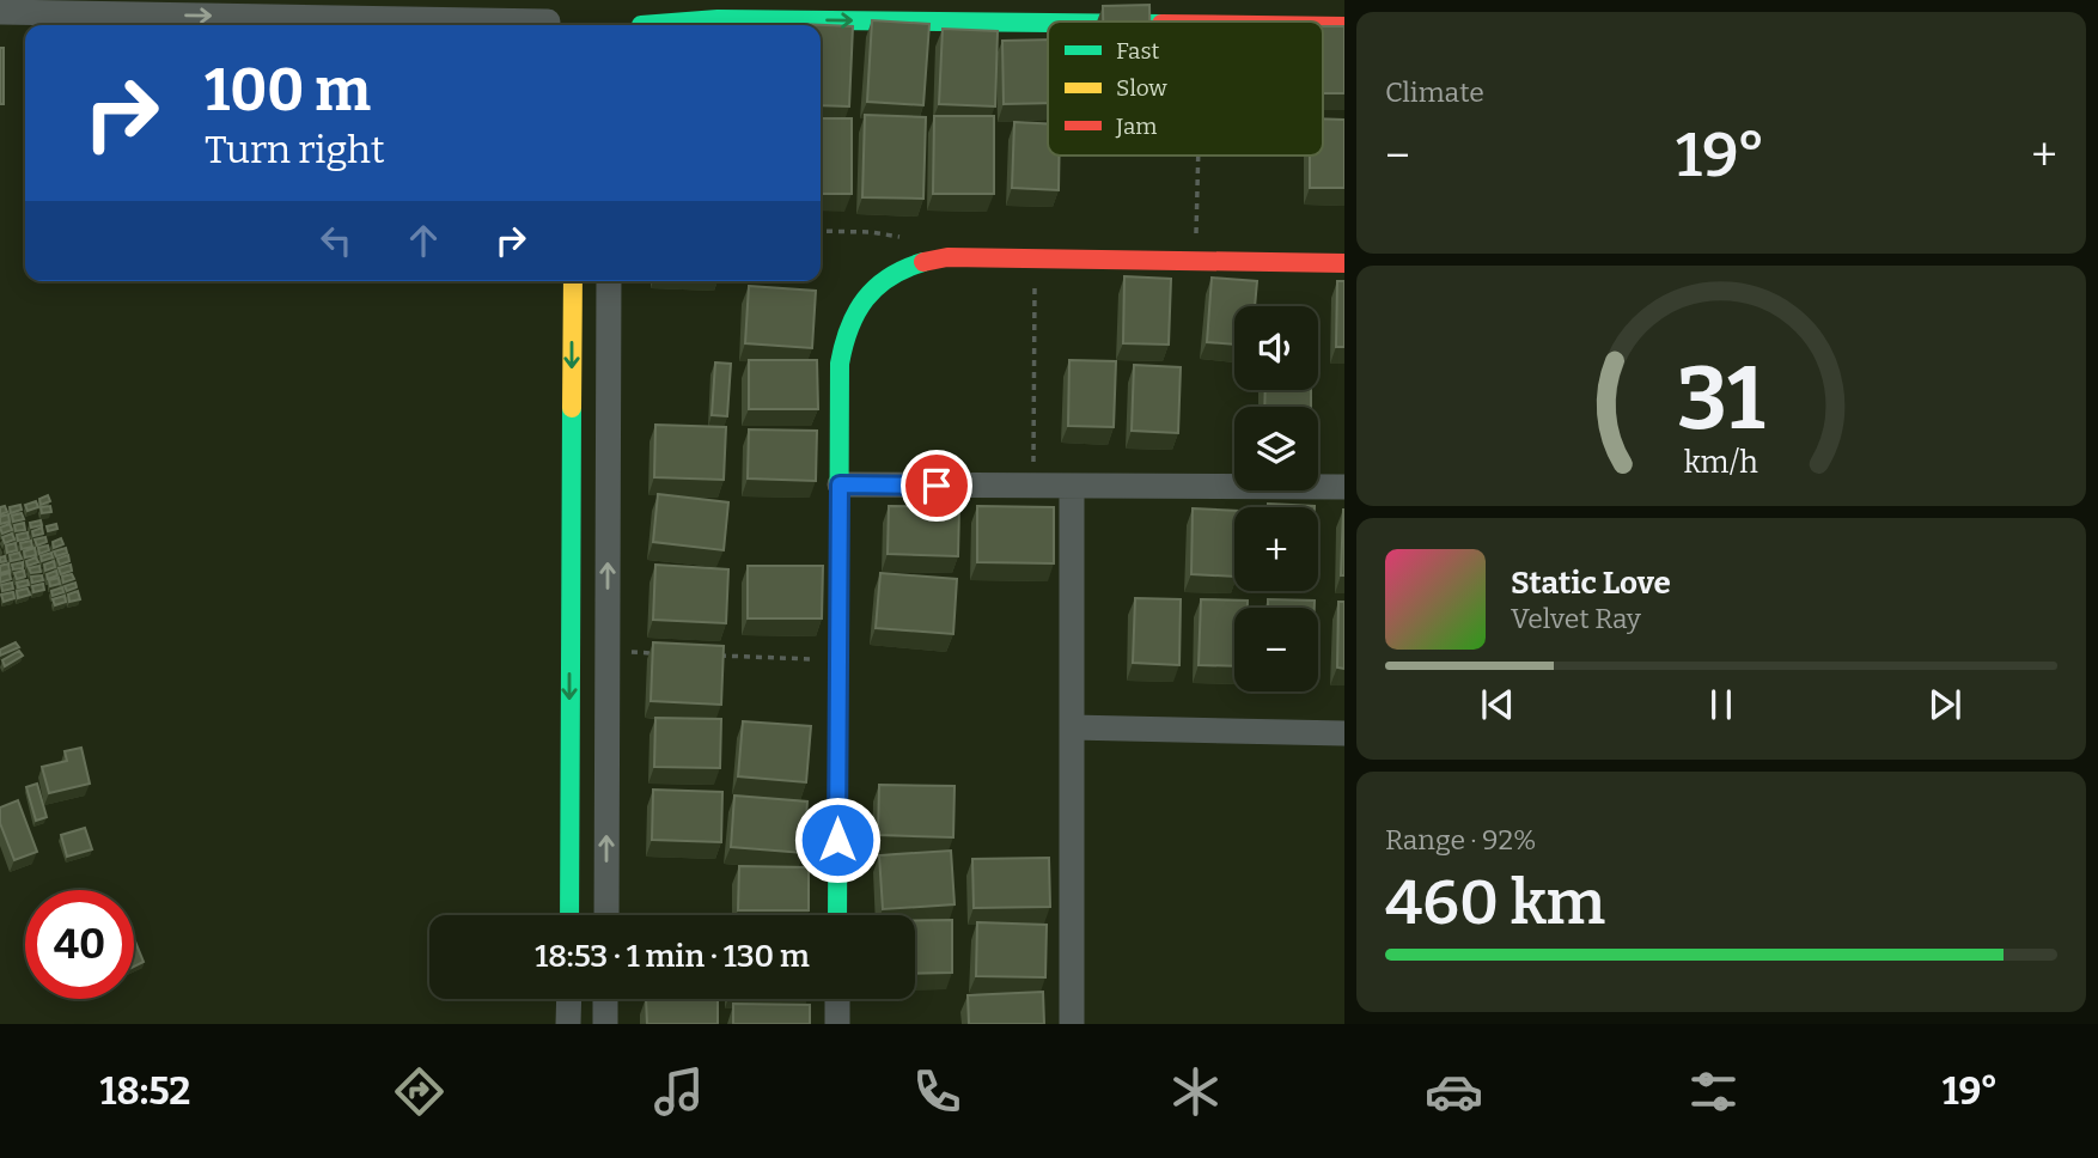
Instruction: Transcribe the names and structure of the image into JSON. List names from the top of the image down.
{
  "legend": ["Fast", "Slow", "Jam"],
  "page": {
    "tile": [
      "Climate",
      ["Range · 92%", "460 km"]
    ],
    "turn": ["100 m", "Turn right"],
    "heat": ["−", "19°", "+"],
    "map_buttons": ["+", "−"],
    "song": ["Static Love", "Velvet Ray"],
    "limit": "40",
    "trip": "18:53 · 1 min · 130 m",
    "tabs": ["18:52", "19°"],
    "gauge": ["31", "km/h"]
  }
}
